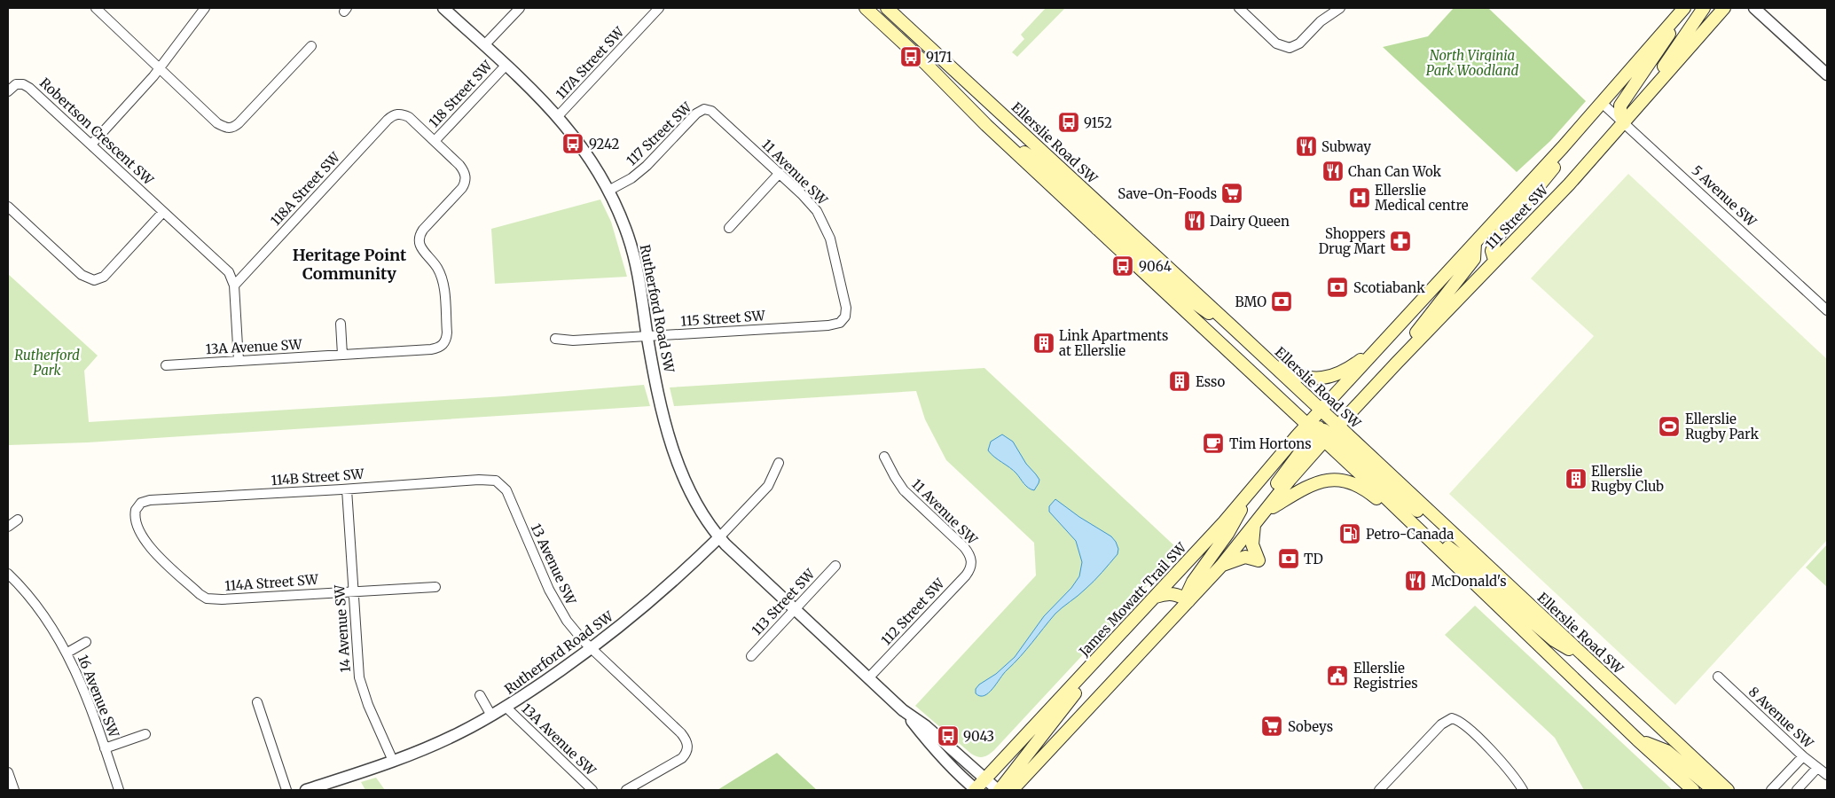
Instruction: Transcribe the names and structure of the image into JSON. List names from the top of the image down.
{
  "streets": {
    "main road": ["Ellerslie Road SW", "111 Street SW", "James Mowatt Trail SW"],
    "street": [
      "117A Street SW",
      "118 Street SW",
      "Robertson Crescent SW",
      "117 Street SW",
      "11 Avenue SW",
      "118A Street SW",
      "5 Avenue SW",
      "Rutherford Road SW",
      "115 Street SW",
      "13A Avenue SW",
      "114B Street SW",
      "13 Avenue SW",
      "114A Street SW",
      "113 Street SW",
      "112 Street SW",
      "14 Avenue SW",
      "16 Avenue SW",
      "8 Avenue SW"
    ]
  },
  "crossings": [
    ["117A Street SW", "Rutherford Road SW"],
    ["118 Street SW", "118A Street SW"],
    ["118 Street SW", "Rutherford Road SW"],
    ["118 Street SW", "13A Avenue SW"],
    ["Robertson Crescent SW", "118A Street SW"],
    ["Robertson Crescent SW", "13A Avenue SW"],
    ["117 Street SW", "11 Avenue SW"],
    ["117 Street SW", "Rutherford Road SW"],
    ["Ellerslie Road SW", "111 Street SW"],
    ["Ellerslie Road SW", "James Mowatt Trail SW"],
    ["11 Avenue SW", "115 Street SW"],
    ["11 Avenue SW", "112 Street SW"],
    ["118A Street SW", "13A Avenue SW"],
    ["5 Avenue SW", "111 Street SW"],
    ["111 Street SW", "James Mowatt Trail SW"],
    ["Rutherford Road SW", "115 Street SW"],
    ["Rutherford Road SW", "13A Avenue SW"],
    ["Rutherford Road SW", "13 Avenue SW"],
    ["Rutherford Road SW", "James Mowatt Trail SW"],
    ["Rutherford Road SW", "113 Street SW"],
    ["Rutherford Road SW", "112 Street SW"],
    ["Rutherford Road SW", "14 Avenue SW"],
    ["114B Street SW", "13 Avenue SW"],
    ["114B Street SW", "114A Street SW"],
    ["114B Street SW", "14 Avenue SW"],
    ["114A Street SW", "14 Avenue SW"]
  ],
  "districts": ["Heritage Point Community"],
  "parks": ["North Virginia Park Woodland", "Rutherford Park"],
  "places": {
    "bus stop": [
      "9171",
      "9152",
      "9242",
      "9064",
      "9043"
    ],
    "restaurant": [
      "Subway",
      "Chan Can Wok",
      "Dairy Queen",
      "McDonald's"
    ],
    "supermarket": ["Save-On-Foods", "Sobeys"],
    "hospital": ["Ellerslie Medical centre"],
    "pharmacy": ["Shoppers Drug Mart"],
    "bank": ["Scotiabank", "BMO", "TD"],
    "building": ["Link Apartments at Ellerslie", "Esso", "Ellerslie Rugby Club"],
    "sports": ["Ellerslie Rugby Park"],
    "cafe": ["Tim Hortons"],
    "fuel station": ["Petro-Canada"],
    "public building": ["Ellerslie Registries"]
  }
}
